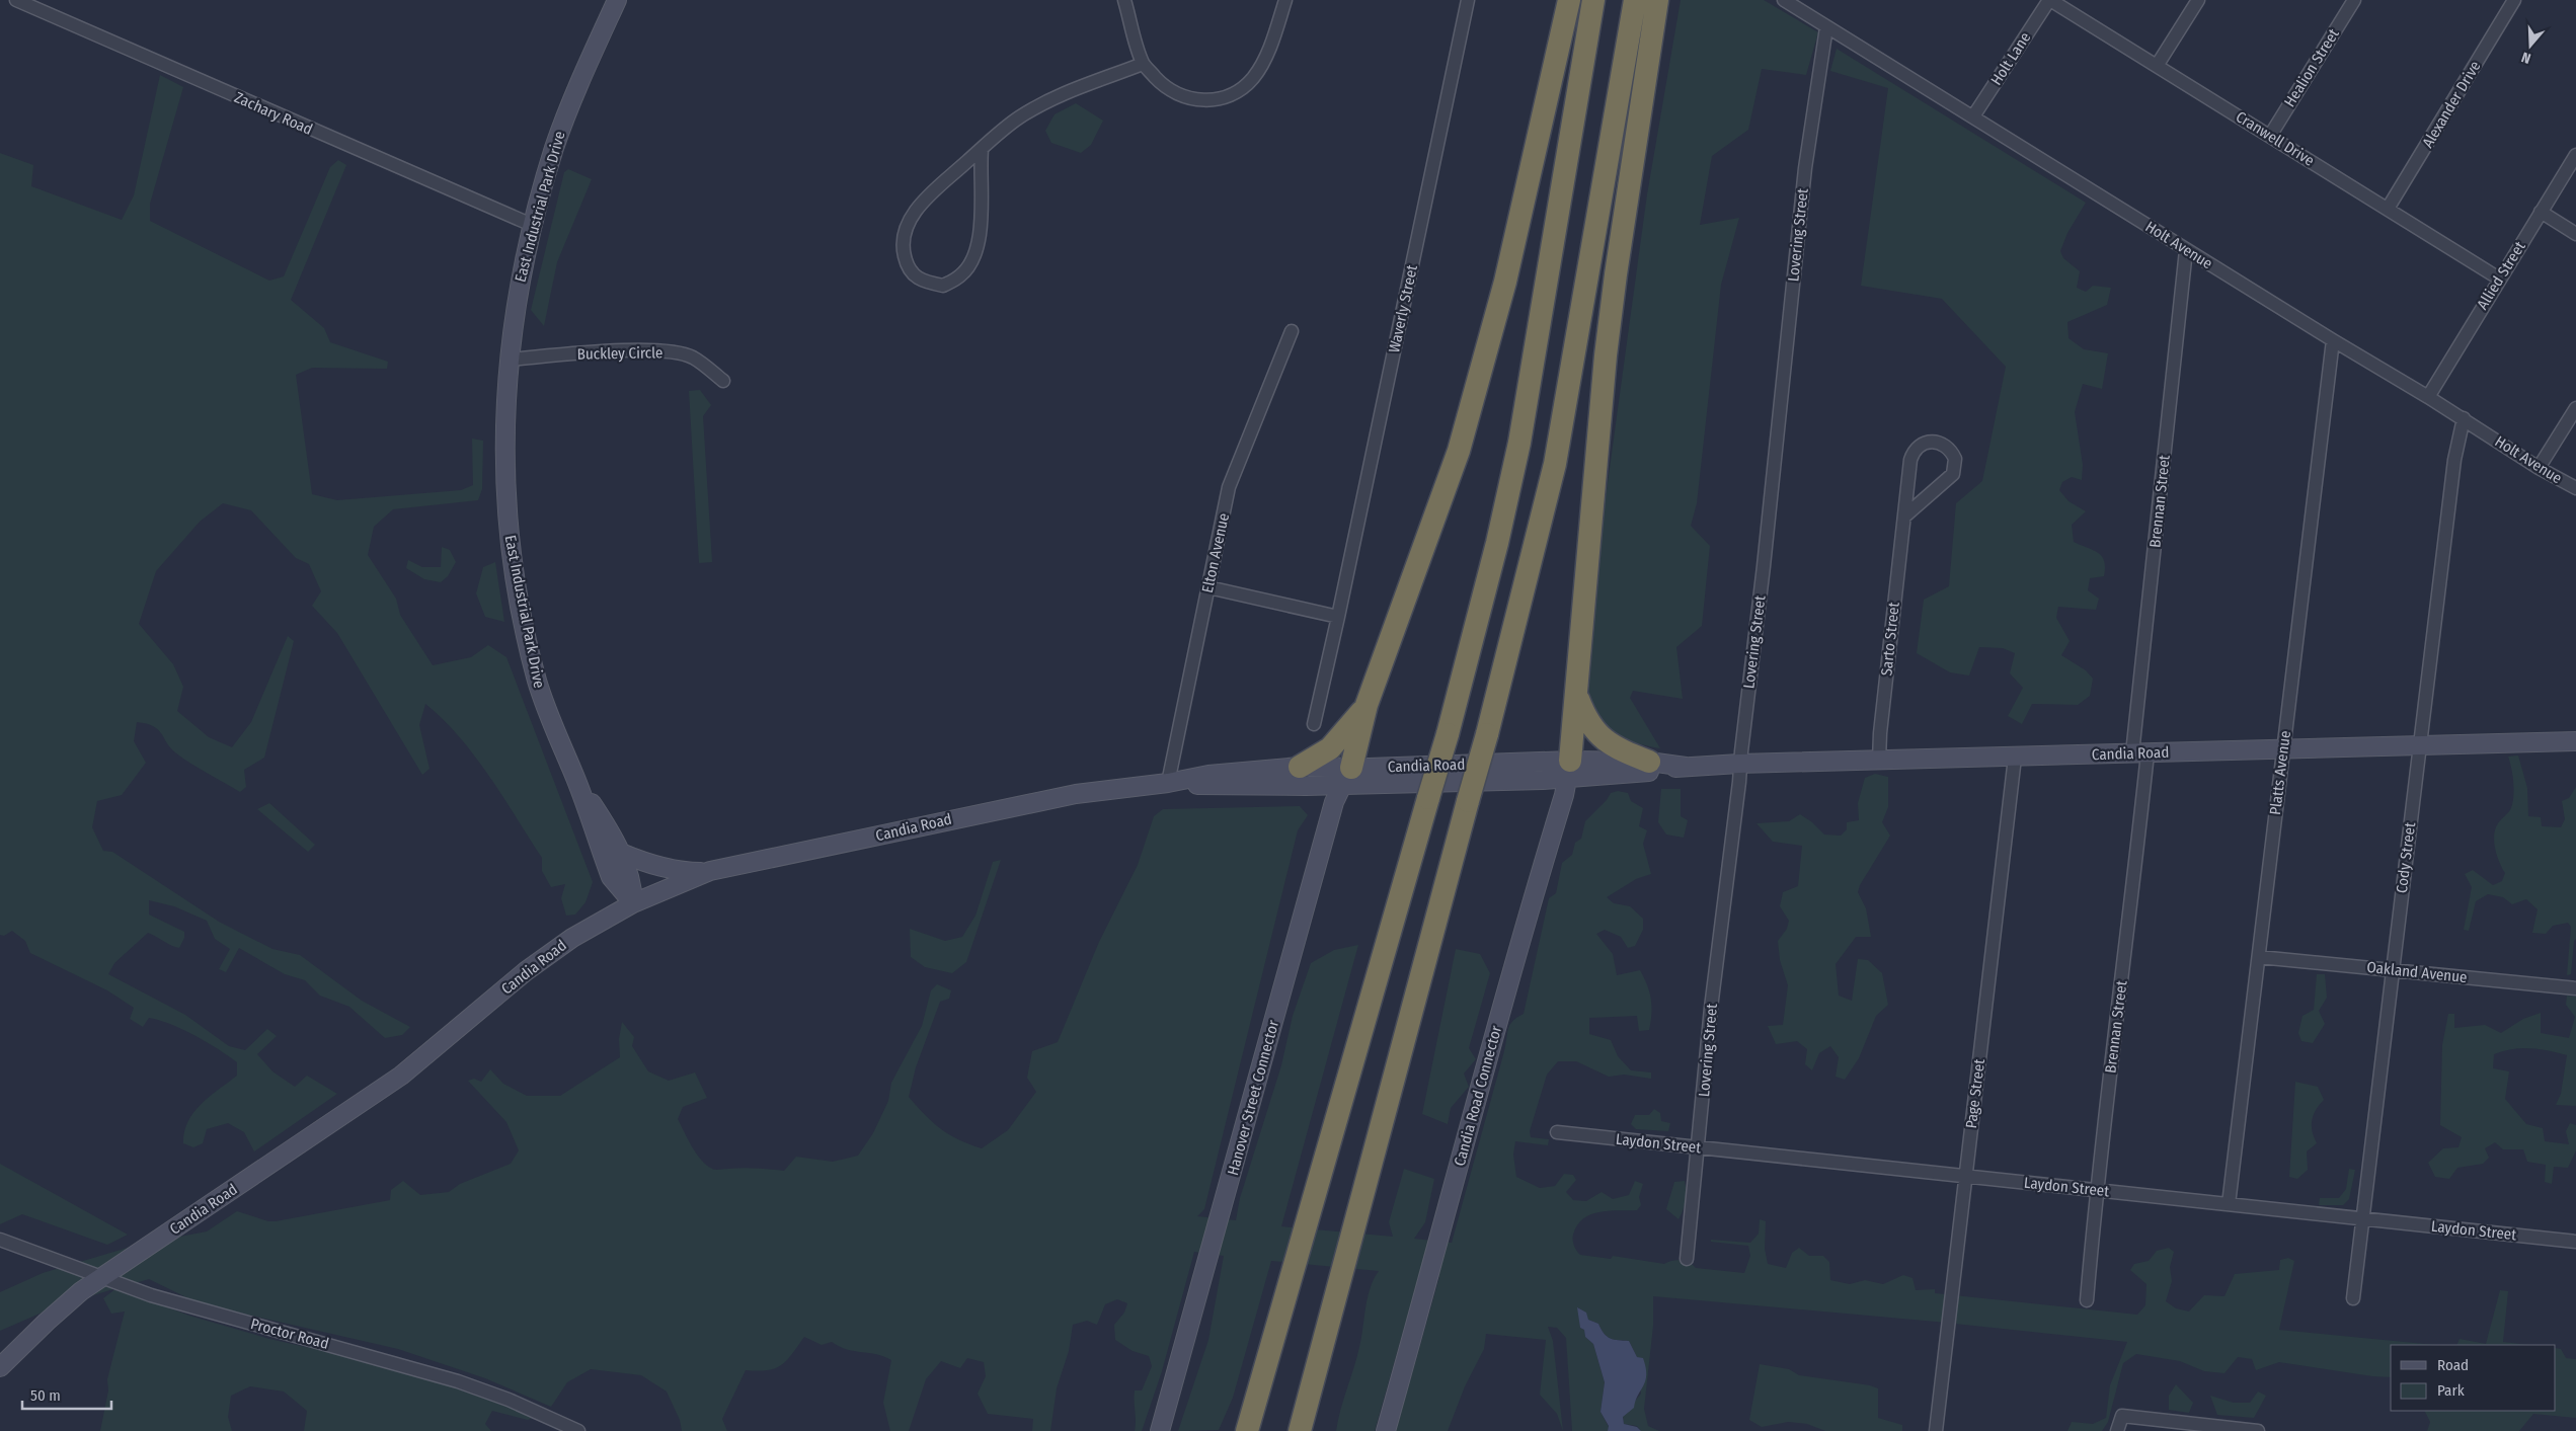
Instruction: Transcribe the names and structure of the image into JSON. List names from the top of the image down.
{
  "streets": {
    "main road": [
      "East Industrial Park Drive",
      "Candia Road",
      "Candia Road Connector",
      "Hanover Street Connector"
    ],
    "street": [
      "Holt Lane",
      "Healion Street",
      "Alexander Drive",
      "Zachary Road",
      "Cranwell Drive",
      "Lovering Street",
      "Holt Avenue",
      "Allied Street",
      "Waverly Street",
      "Buckley Circle",
      "Brennan Street",
      "Elton Avenue",
      "Sarto Street",
      "Platts Avenue",
      "Cody Street",
      "Oakland Avenue",
      "Page Street",
      "Laydon Street",
      "Proctor Road"
    ]
  },
  "crossings": [
    ["Holt Lane", "Cranwell Drive"],
    ["Holt Lane", "Holt Avenue"],
    ["Healion Street", "Cranwell Drive"],
    ["Alexander Drive", "Cranwell Drive"],
    ["Zachary Road", "East Industrial Park Drive"],
    ["Cranwell Drive", "Allied Street"],
    ["East Industrial Park Drive", "Buckley Circle"],
    ["East Industrial Park Drive", "Candia Road"],
    ["Lovering Street", "Holt Avenue"],
    ["Lovering Street", "Candia Road"],
    ["Lovering Street", "Laydon Street"],
    ["Holt Avenue", "Allied Street"],
    ["Holt Avenue", "Brennan Street"],
    ["Holt Avenue", "Platts Avenue"],
    ["Holt Avenue", "Cody Street"],
    ["Brennan Street", "Candia Road"],
    ["Brennan Street", "Laydon Street"],
    ["Elton Avenue", "Candia Road"],
    ["Sarto Street", "Candia Road"],
    ["Candia Road", "Platts Avenue"],
    ["Candia Road", "Cody Street"],
    ["Candia Road", "Page Street"],
    ["Candia Road", "Candia Road Connector"],
    ["Candia Road", "Hanover Street Connector"],
    ["Candia Road", "Proctor Road"],
    ["Platts Avenue", "Oakland Avenue"],
    ["Platts Avenue", "Laydon Street"],
    ["Cody Street", "Oakland Avenue"],
    ["Cody Street", "Laydon Street"],
    ["Page Street", "Laydon Street"]
  ],
  "legend": ["Road", "Park"],
  "scale_bar": "50 m",
  "north": "bottom"
}
